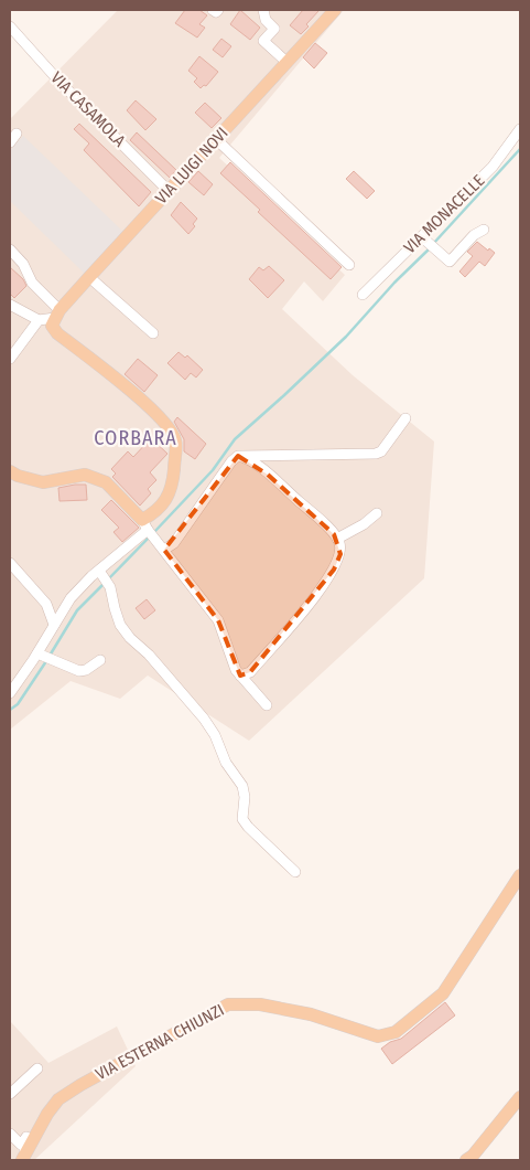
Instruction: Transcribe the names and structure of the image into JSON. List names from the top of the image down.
{
  "streets": {
    "main road": ["VIA LUIGI NOVI", "VIA ESTERNA CHIUNZI"],
    "street": ["VIA CASAMOLA", "VIA MONACELLE"]
  },
  "crossings": [
    ["VIA CASAMOLA", "VIA LUIGI NOVI"]
  ],
  "districts": ["CORBARA"]
}
